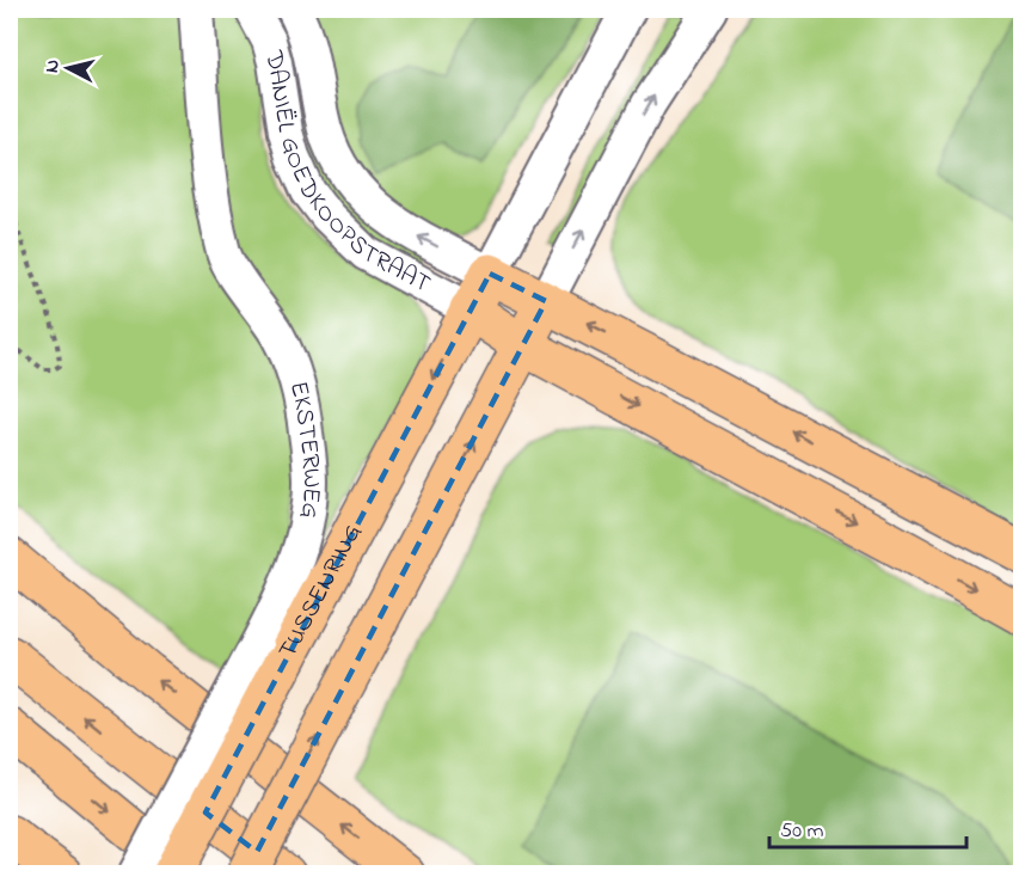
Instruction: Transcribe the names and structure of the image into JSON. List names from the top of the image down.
{
  "streets": {
    "highway": ["TUSSENRING"],
    "street": ["DANIËL GOEDKOOPSTRAAT", "EKSTERWEG"]
  },
  "crossings": [
    ["DANIËL GOEDKOOPSTRAAT", "TUSSENRING"],
    ["EKSTERWEG", "TUSSENRING"]
  ],
  "scale_bar": "50 m",
  "north": "left"
}
